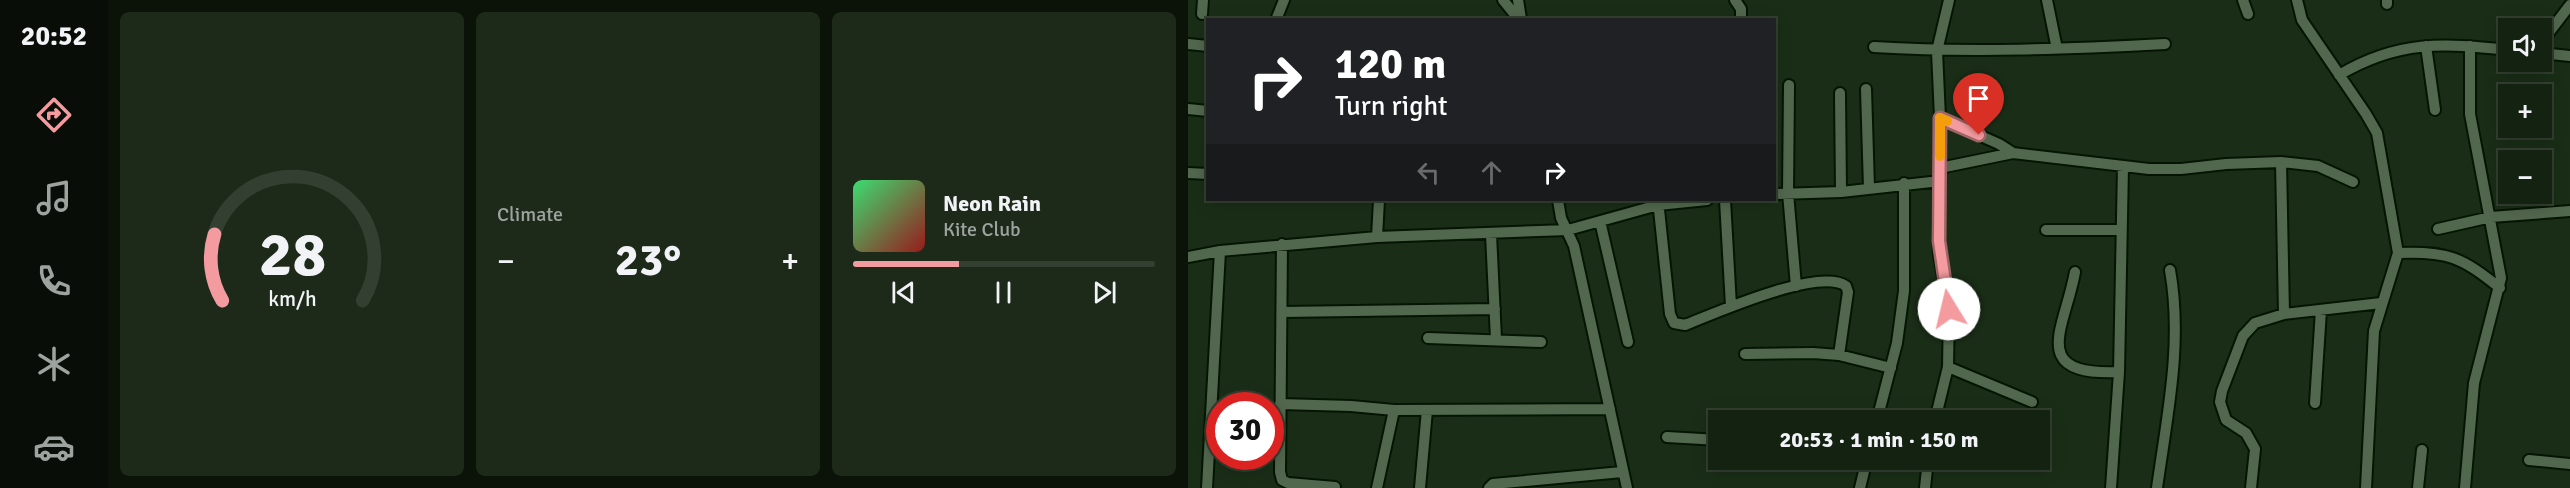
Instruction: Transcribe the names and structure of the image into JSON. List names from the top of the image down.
{
  "page": {
    "tabs": "20:52",
    "tile": "Climate",
    "map_buttons": ["+", "−"],
    "turn": ["120 m", "Turn right"],
    "song": ["Neon Rain", "Kite Club"],
    "heat": ["−", "23°", "+"],
    "limit": "30",
    "trip": "20:53 · 1 min · 150 m",
    "gauge": ["28", "km/h"]
  }
}
